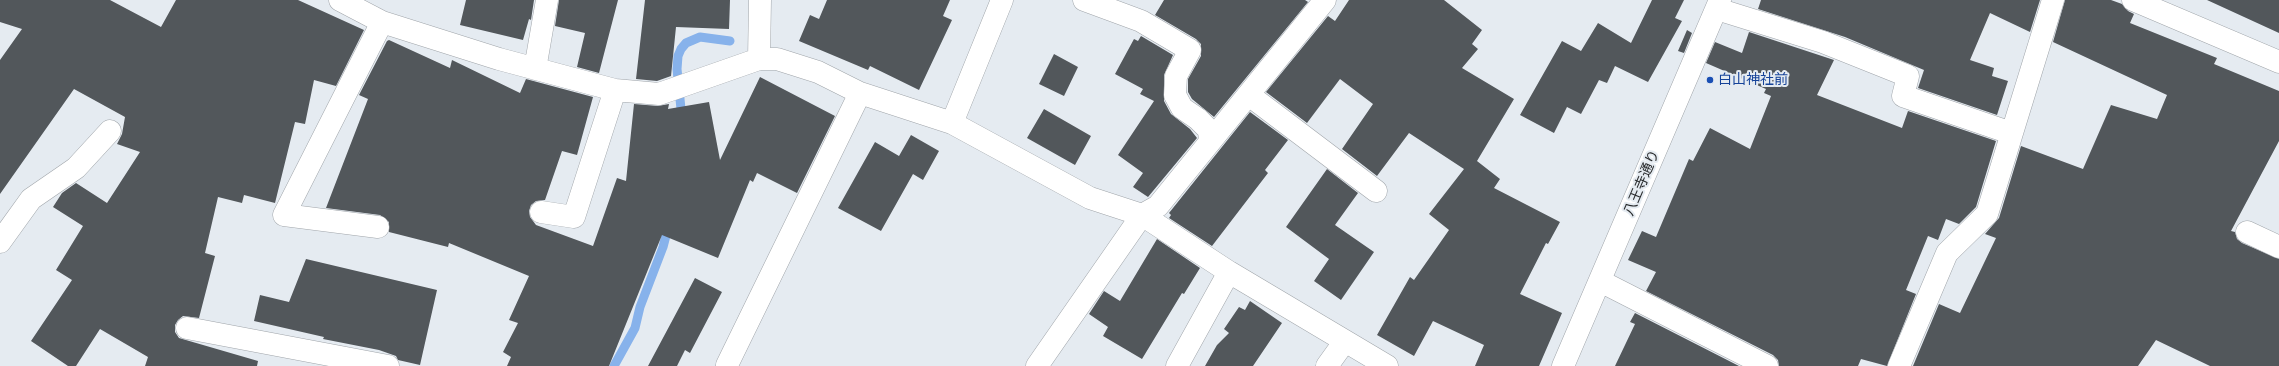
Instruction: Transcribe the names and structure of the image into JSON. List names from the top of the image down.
{
  "streets": {
    "street": ["八王寺通り"]
  },
  "places": ["白山神社前"]
}
